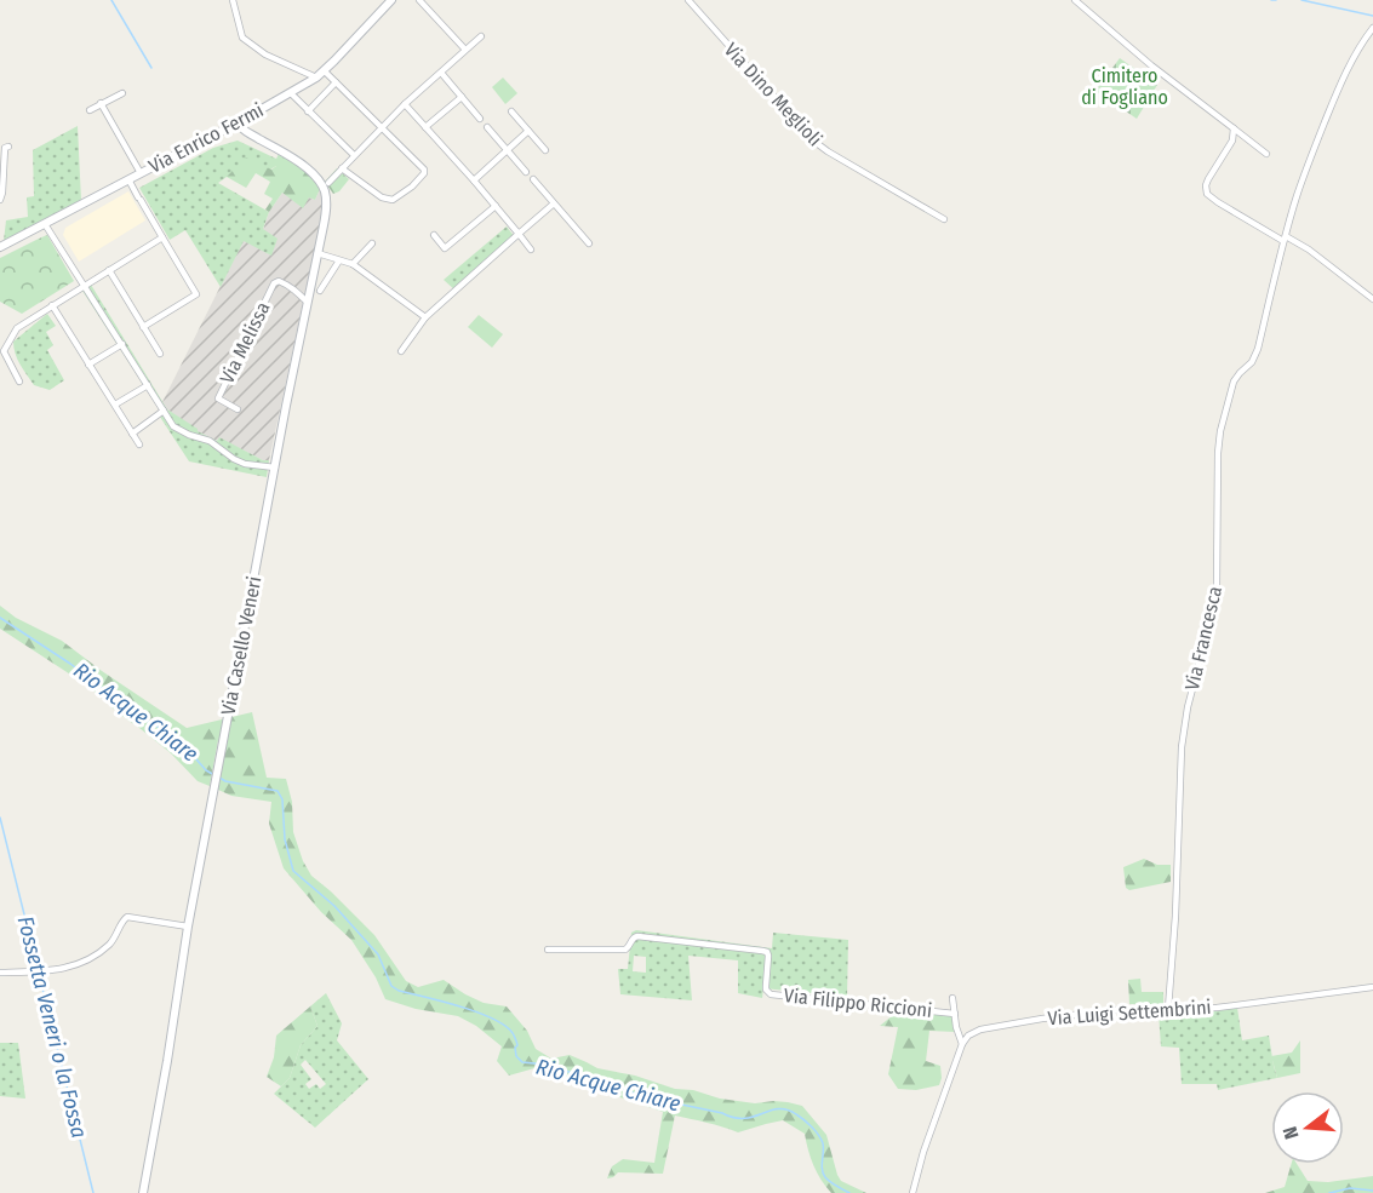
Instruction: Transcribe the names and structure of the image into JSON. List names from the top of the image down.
{
  "streets": {
    "street": [
      "Via Dino Meglioli",
      "Via Enrico Fermi",
      "Via Melissa",
      "Via Francesca",
      "Via Casello Veneri",
      "Via Filippo Riccioni",
      "Via Luigi Settembrini"
    ]
  },
  "crossings": [
    ["Via Enrico Fermi", "Via Casello Veneri"],
    ["Via Melissa", "Via Casello Veneri"],
    ["Via Francesca", "Via Luigi Settembrini"],
    ["Via Filippo Riccioni", "Via Luigi Settembrini"]
  ],
  "water": ["Rio Acque Chiare", "Fossetta Veneri o la Fossa"],
  "parks": ["Cimitero di Fogliano"],
  "north": "left"
}
